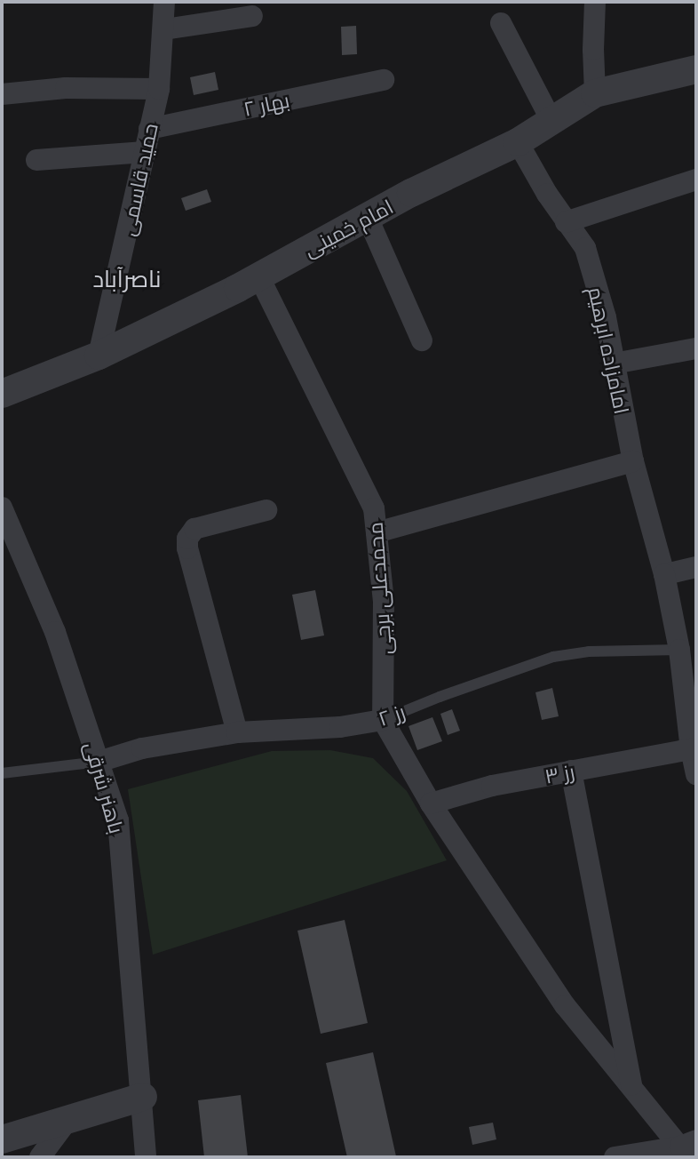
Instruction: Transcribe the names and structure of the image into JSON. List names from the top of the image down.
{
  "streets": {
    "street": [
      "بهار ۲",
      "حمید قاسمی",
      "امام خمینی",
      "امامزاده ابرهیم",
      "محمدعلی برجی",
      "رز ۲",
      "رز ۳",
      "باهنر شرقی"
    ]
  },
  "crossings": [
    ["بهار ۲", "حمید قاسمی"],
    ["حمید قاسمی", "امام خمینی"],
    ["امام خمینی", "امامزاده ابرهیم"],
    ["امام خمینی", "محمدعلی برجی"],
    ["امامزاده ابرهیم", "رز ۲"],
    ["امامزاده ابرهیم", "رز ۳"],
    ["محمدعلی برجی", "رز ۲"],
    ["رز ۲", "باهنر شرقی"]
  ],
  "districts": ["ناصرآباد"]
}
